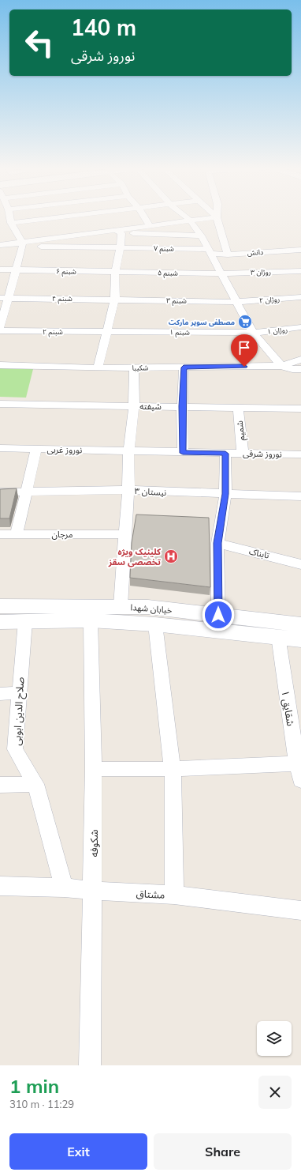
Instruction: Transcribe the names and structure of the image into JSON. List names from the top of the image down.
{
  "streets": {
    "main road": ["خیابان شهدا"],
    "street": [
      "شبنم ۷",
      "دانش",
      "شبنم ۶",
      "روژان ۳",
      "شبنم ۵",
      "شبنم ۴",
      "روژان ۲",
      "شبنم ۳",
      "روژان ۱",
      "شبنم ۲",
      "شبنم ۱",
      "شکیبا",
      "شیفته",
      "شمیم",
      "نوروز غربی",
      "نوروز شرقی",
      "نیستان ۳",
      "مرجان",
      "تابناک",
      "شقایق ۱",
      "صلاح الدین ابوبی",
      "شکوفه",
      "مشتاق"
    ]
  },
  "crossings": [
    ["شبنم ۷", "دانش"],
    ["شبنم ۶", "شبنم ۵"],
    ["روژان ۳", "شبنم ۵"],
    ["شبنم ۴", "شبنم ۳"],
    ["روژان ۲", "شبنم ۳"],
    ["روژان ۱", "شبنم ۱"],
    ["شبنم ۲", "شبنم ۱"],
    ["شیفته", "شمیم"],
    ["شمیم", "نوروز شرقی"],
    ["نوروز غربی", "نوروز شرقی"],
    ["خیابان شهدا", "شقایق ۱"],
    ["خیابان شهدا", "صلاح الدین ابوبی"],
    ["خیابان شهدا", "شکوفه"],
    ["صلاح الدین ابوبی", "مشتاق"],
    ["شکوفه", "مشتاق"]
  ],
  "places": {
    "supermarket": ["مصطفی سوپر مارکت"],
    "hospital": ["کلینیک ویژه تخصصی سقز"]
  },
  "page": {
    "turn": ["140 m", "نوروز شرقی"],
    "heading": ["1 min", "310 m · 11:29"],
    "buttons": ["Exit", "Share"]
  }
}
